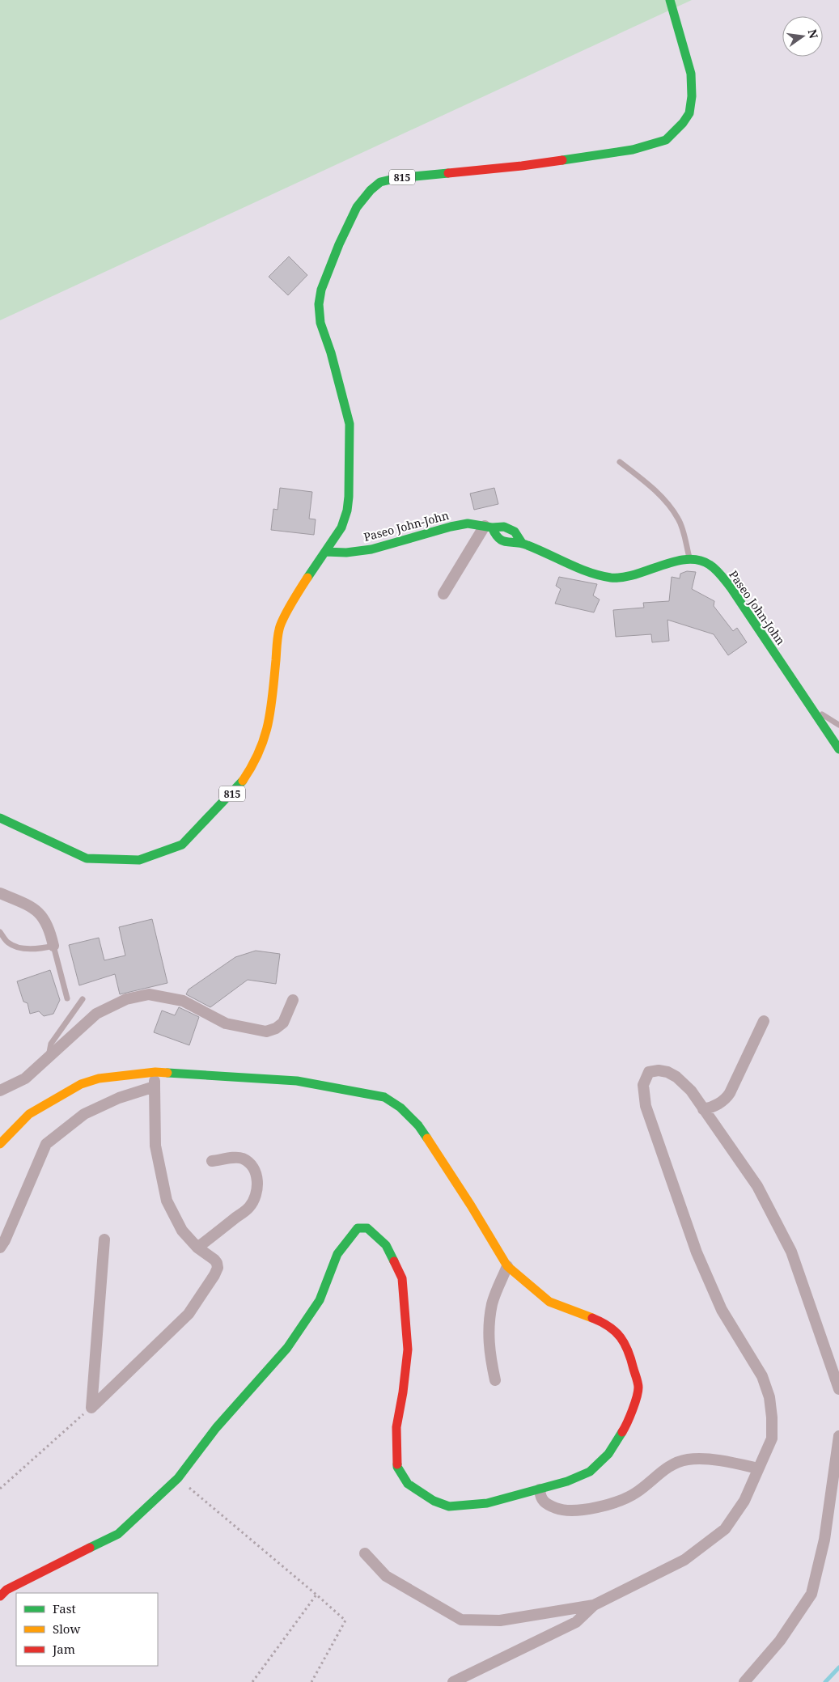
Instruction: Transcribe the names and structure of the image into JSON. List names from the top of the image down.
{
  "streets": {
    "street": ["815", "Paseo John-John"]
  },
  "crossings": [
    ["815", "Paseo John-John"]
  ],
  "legend": ["Fast", "Slow", "Jam"],
  "north": "right"
}
